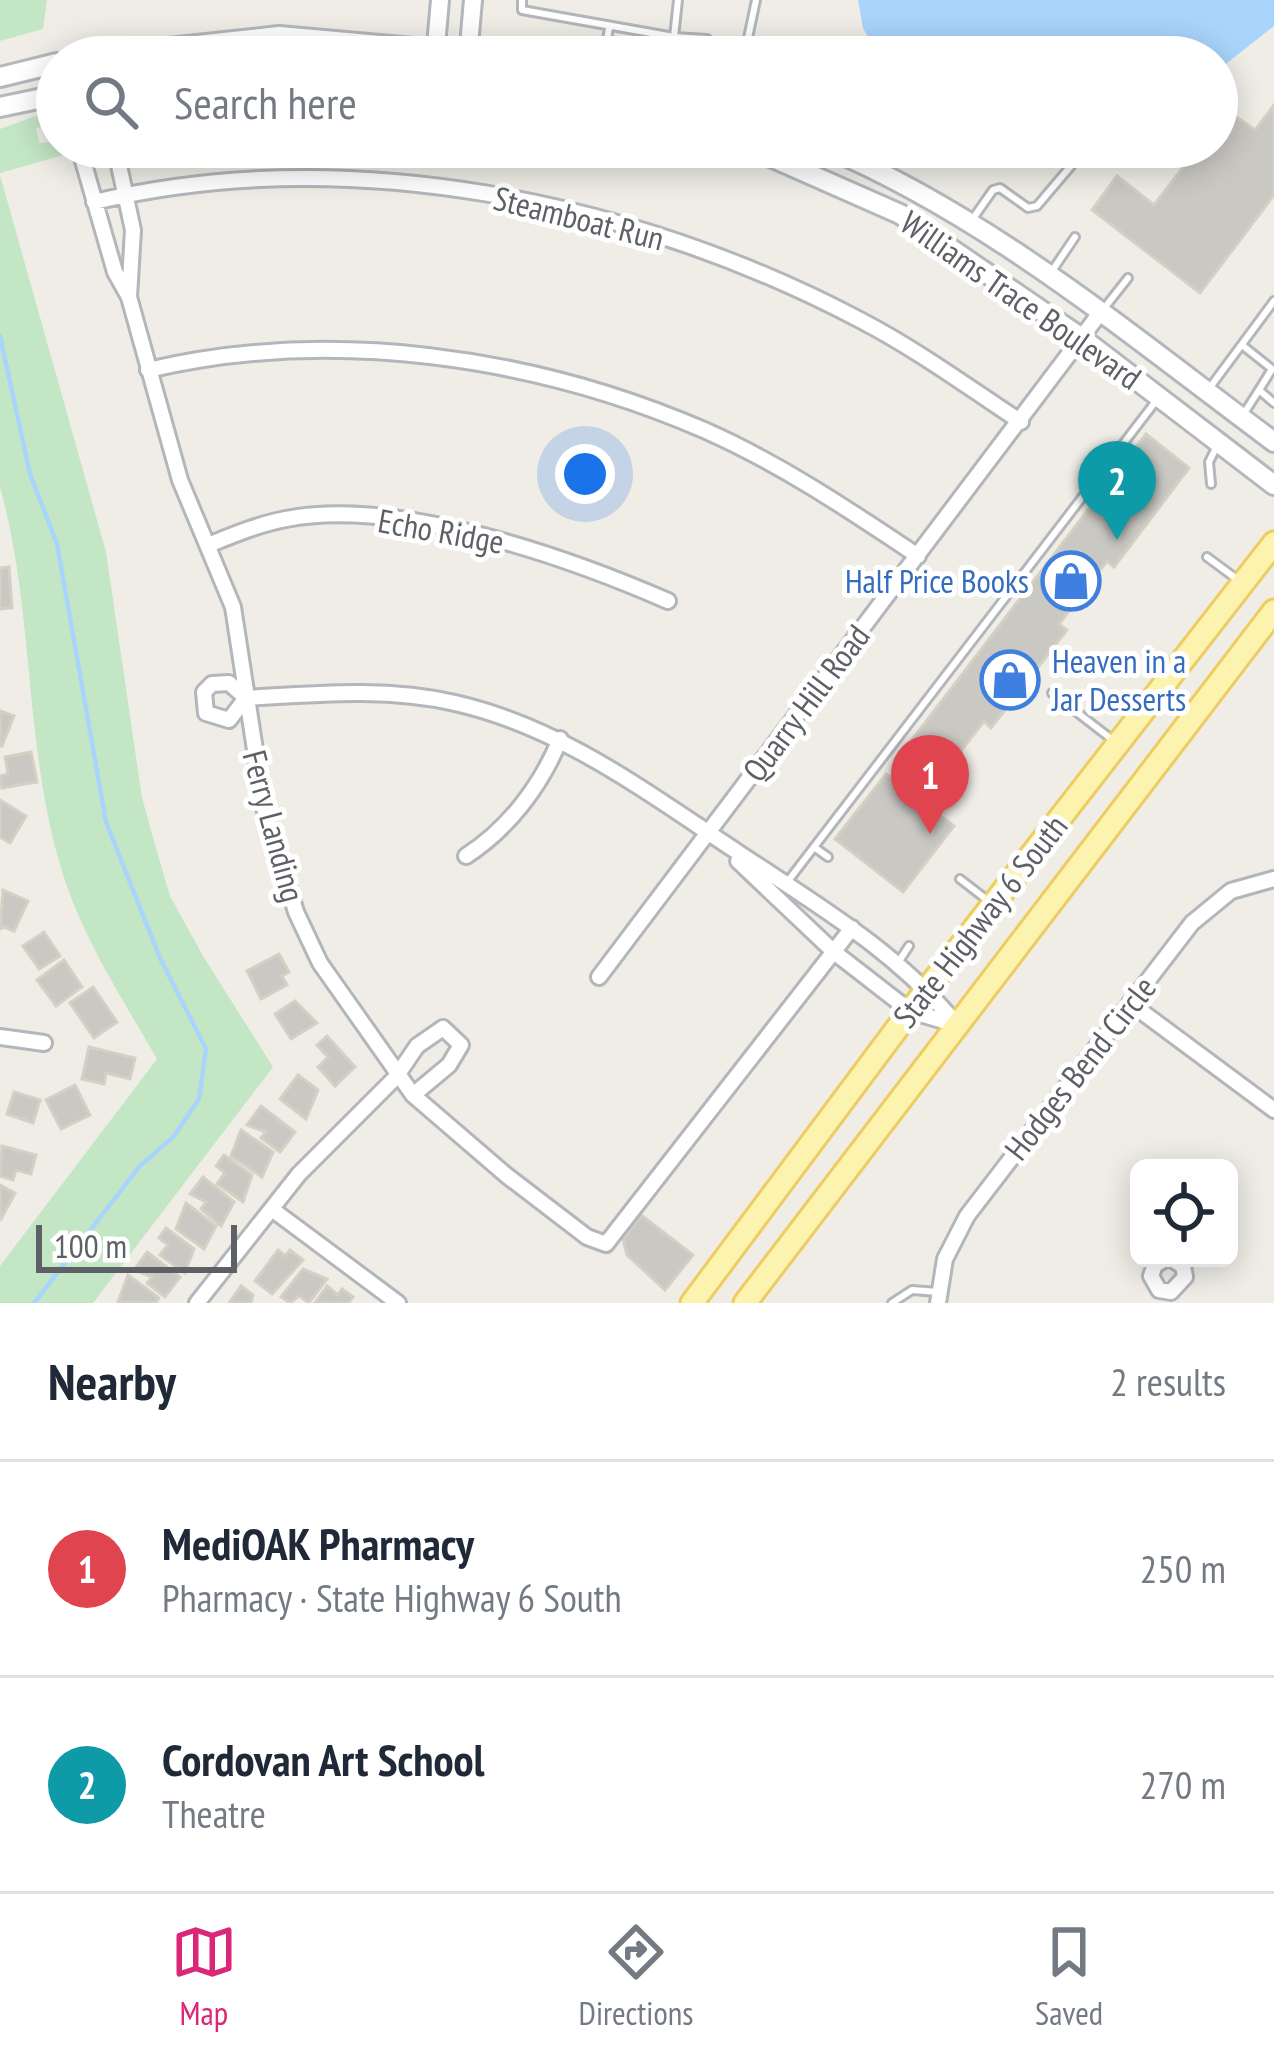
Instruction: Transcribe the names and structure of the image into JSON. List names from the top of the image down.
{
  "streets": {
    "main road": ["Williams Trace Boulevard", "State Highway 6 South"],
    "street": [
      "Steamboat Run",
      "Echo Ridge",
      "Quarry Hill Road",
      "Ferry Landing",
      "Hodges Bend Circle"
    ]
  },
  "crossings": [
    ["Steamboat Run", "Quarry Hill Road"],
    ["Steamboat Run", "Ferry Landing"],
    ["Williams Trace Boulevard", "Quarry Hill Road"],
    ["Echo Ridge", "Ferry Landing"]
  ],
  "places": {
    "shop": ["Half Price Books", "Heaven in a Jar Desserts"]
  },
  "scale_bar": "100 m",
  "page": {
    "search": "Search here",
    "pins": ["2", "1"],
    "scale": "100 m",
    "heading": ["Nearby", "2 results"],
    "list": [
      {
        "mark": "1",
        "name": "MediOAK Pharmacy",
        "note": "Pharmacy · State Highway 6 South",
        "value": "250 m"
      },
      {
        "mark": "2",
        "name": "Cordovan Art School",
        "note": "Theatre",
        "value": "270 m"
      }
    ],
    "nav": ["Map", "Directions", "Saved"]
  }
}
